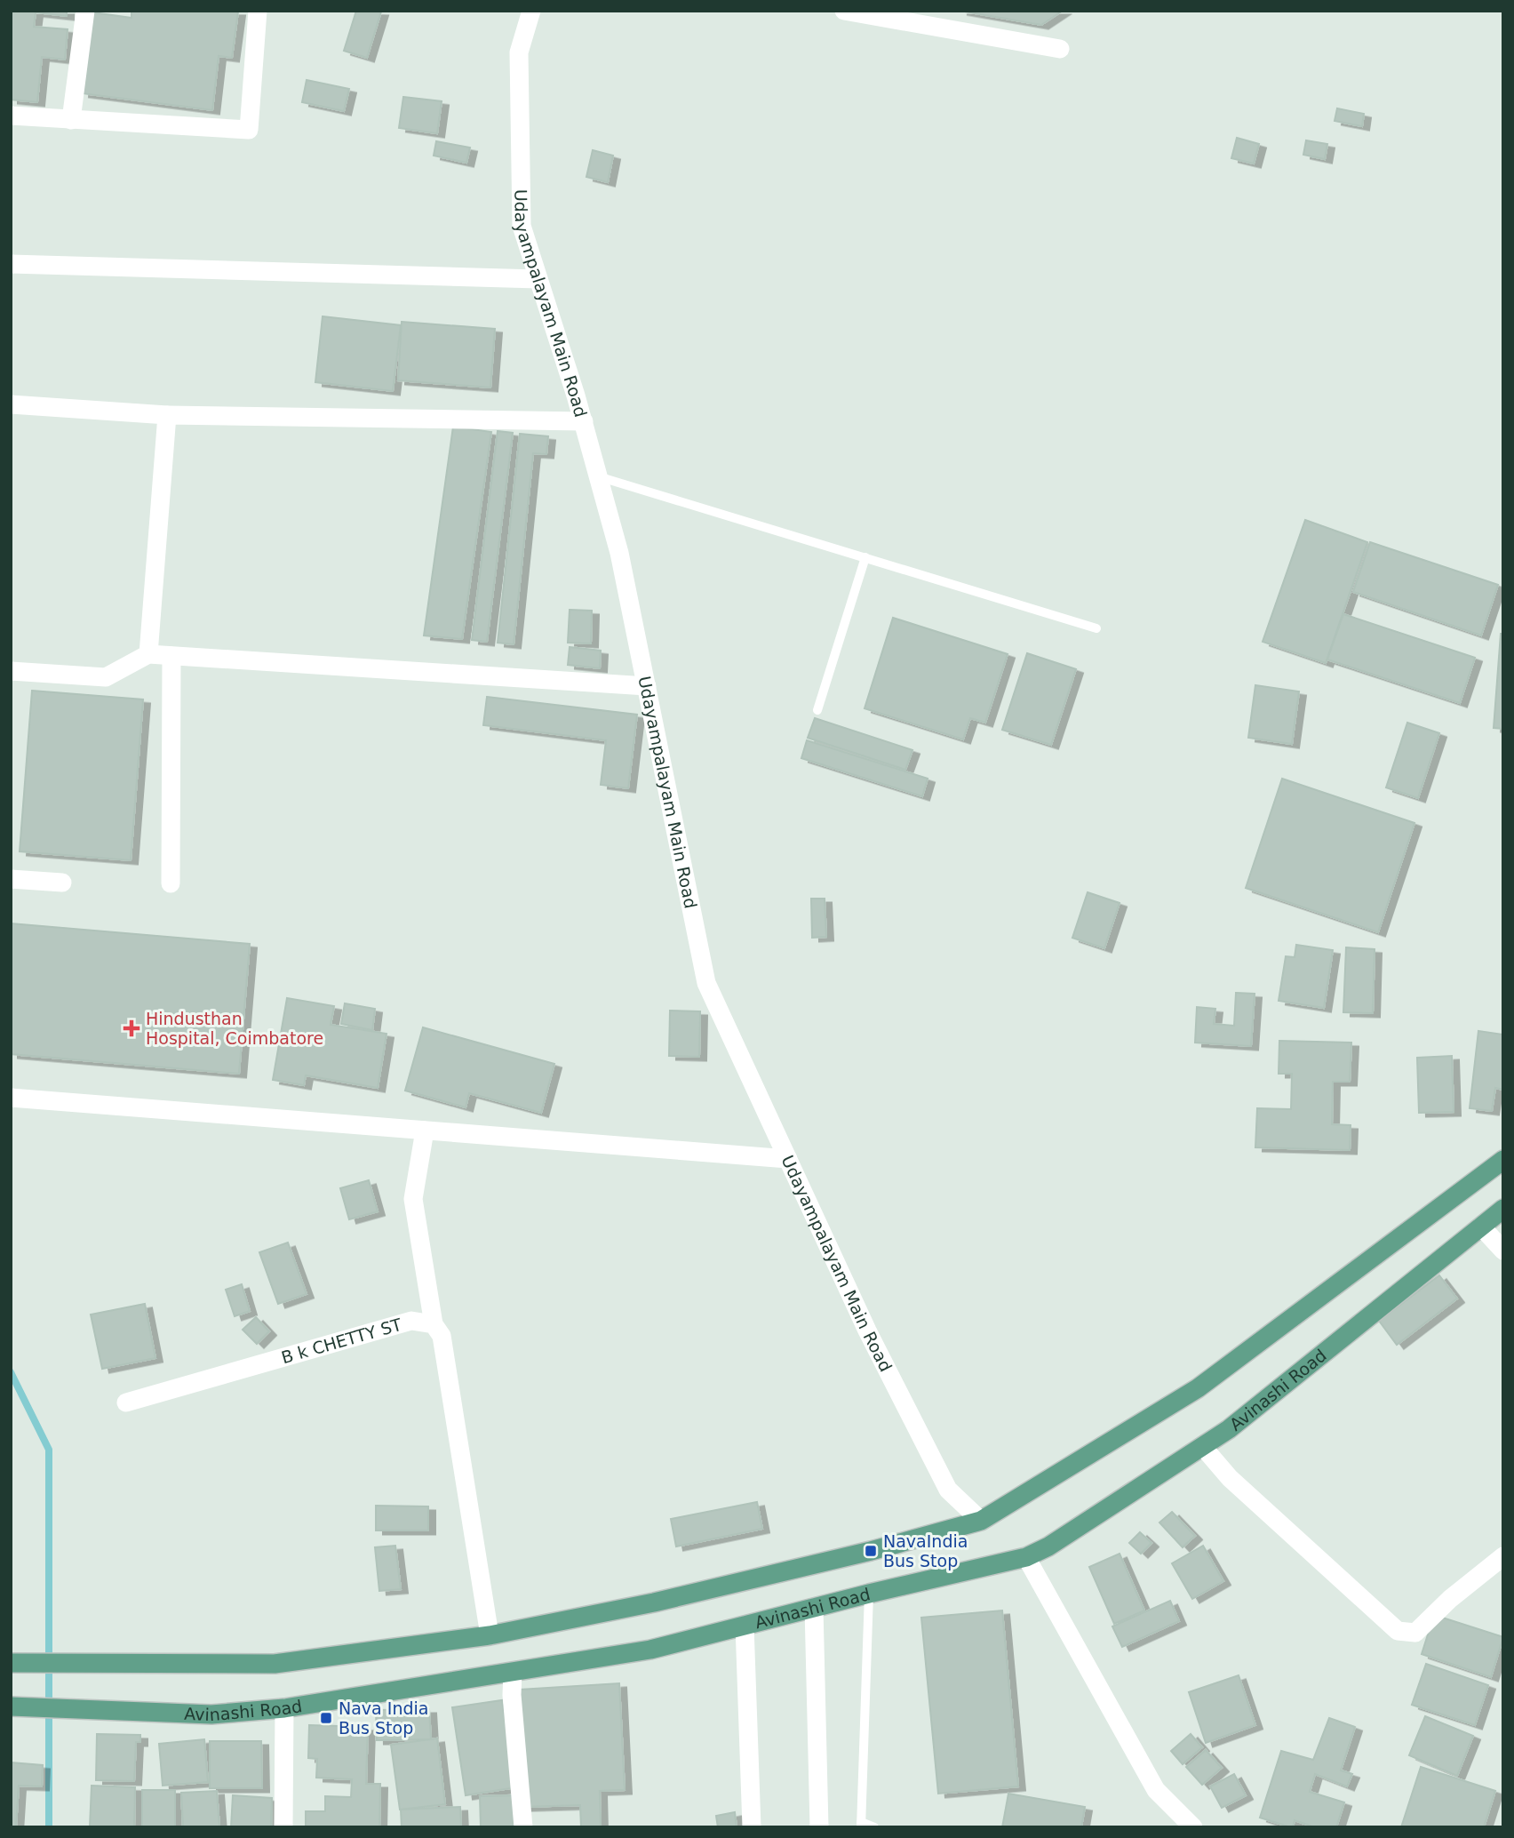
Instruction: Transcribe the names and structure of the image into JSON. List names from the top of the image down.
{
  "streets": {
    "main road": ["Avinashi Road"],
    "street": ["Udayampalayam Main Road", "B k CHETTY ST"]
  },
  "places": {
    "health": ["Hindusthan Hospital, Coimbatore"],
    "transit": ["NavaIndia Bus Stop", "Nava India Bus Stop"]
  }
}
